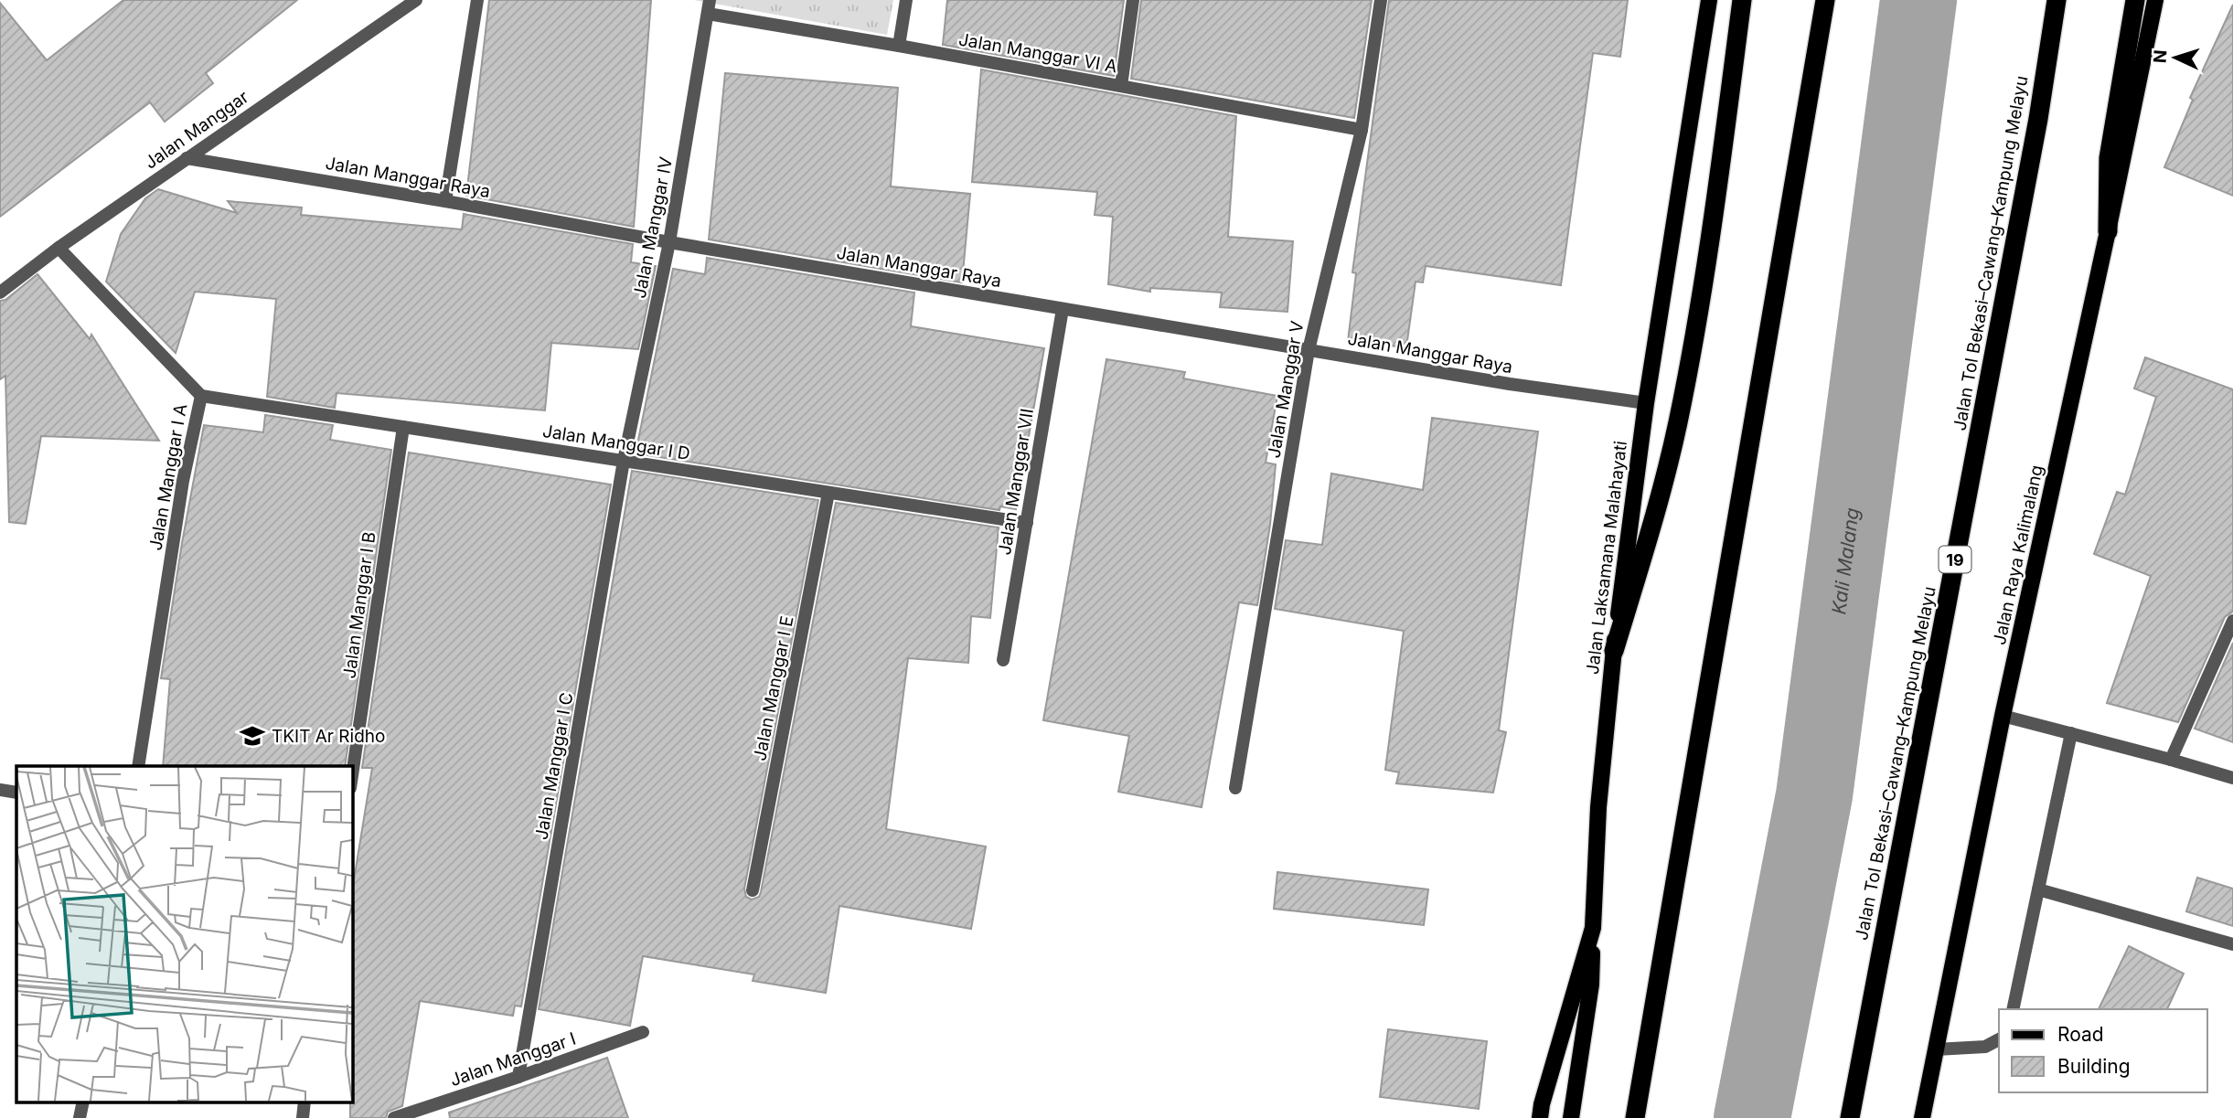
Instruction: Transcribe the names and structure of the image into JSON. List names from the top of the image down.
{
  "streets": {
    "highway": ["Jalan Tol Bekasi–Cawang–Kampung Melayu", "19"],
    "main road": ["Jalan Raya Kalimalang", "Jalan Laksamana Malahayati"],
    "street": [
      "Jalan Manggar VI A",
      "Jalan Manggar",
      "Jalan Manggar Raya",
      "Jalan Manggar IV",
      "Jalan Manggar V",
      "Jalan Manggar I D",
      "Jalan Manggar I A",
      "Jalan Manggar VII",
      "Jalan Manggar I B",
      "Jalan Manggar I E",
      "Jalan Manggar I C",
      "Jalan Manggar I"
    ]
  },
  "crossings": [
    ["Jalan Manggar VI A", "Jalan Manggar IV"],
    ["Jalan Manggar VI A", "Jalan Manggar V"],
    ["Jalan Manggar", "Jalan Manggar Raya"],
    ["Jalan Manggar", "Jalan Manggar I A"],
    ["Jalan Manggar Raya", "Jalan Manggar IV"],
    ["Jalan Manggar Raya", "Jalan Manggar V"],
    ["Jalan Manggar Raya", "Jalan Manggar VII"],
    ["Jalan Manggar Raya", "Jalan Laksamana Malahayati"],
    ["Jalan Manggar IV", "Jalan Manggar I D"],
    ["Jalan Manggar IV", "Jalan Manggar I C"],
    ["Jalan Manggar I D", "Jalan Manggar I A"],
    ["Jalan Manggar I D", "Jalan Manggar VII"],
    ["Jalan Manggar I D", "Jalan Manggar I B"],
    ["Jalan Manggar I D", "Jalan Manggar I E"],
    ["Jalan Manggar I D", "Jalan Manggar I C"],
    ["Jalan Manggar I C", "Jalan Manggar I"]
  ],
  "water": ["Kali Malang"],
  "places": {
    "school or university": ["TKIT Ar Ridho"]
  },
  "legend": ["Road", "Building"],
  "north": "left"
}
